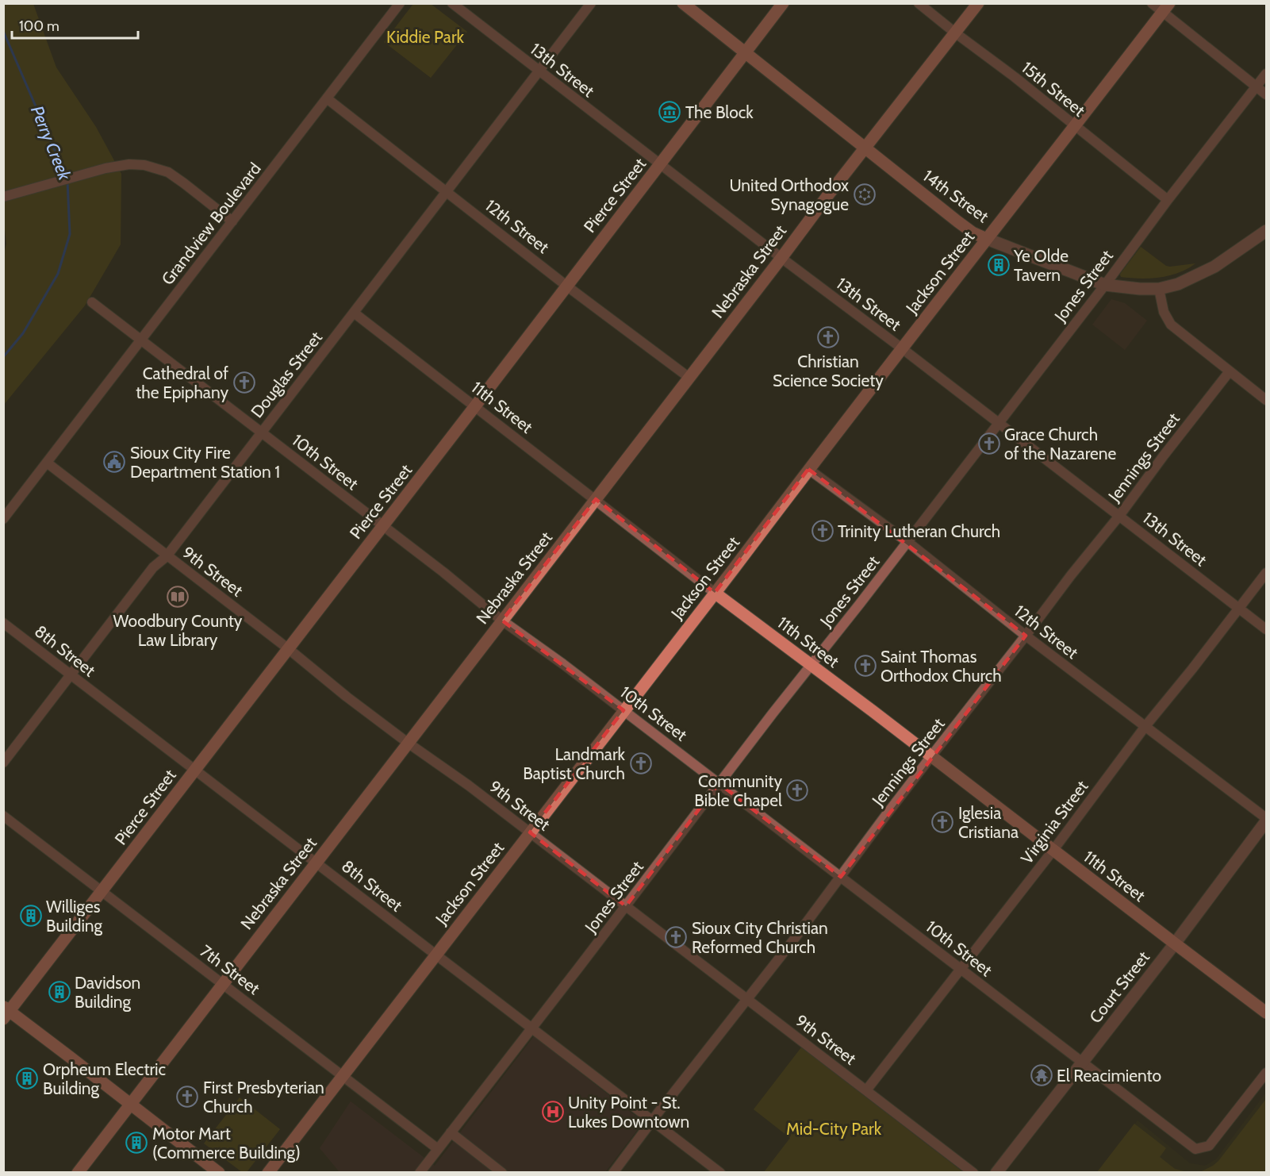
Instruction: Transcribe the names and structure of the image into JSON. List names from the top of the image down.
{
  "streets": {
    "main road": [
      "Pierce Street",
      "14th Street",
      "Nebraska Street",
      "Jackson Street",
      "11th Street"
    ],
    "street": [
      "13th Street",
      "15th Street",
      "Grandview Boulevard",
      "12th Street",
      "Jones Street",
      "Douglas Street",
      "Jennings Street",
      "10th Street",
      "9th Street",
      "8th Street",
      "Virginia Street",
      "7th Street",
      "Court Street"
    ]
  },
  "crossings": [
    ["13th Street", "Pierce Street"],
    ["13th Street", "Nebraska Street"],
    ["13th Street", "Jackson Street"],
    ["13th Street", "Jones Street"],
    ["13th Street", "Douglas Street"],
    ["13th Street", "Jennings Street"],
    ["13th Street", "Virginia Street"],
    ["15th Street", "Nebraska Street"],
    ["15th Street", "Jackson Street"],
    ["15th Street", "Jones Street"],
    ["Pierce Street", "14th Street"],
    ["Pierce Street", "12th Street"],
    ["Pierce Street", "11th Street"],
    ["Pierce Street", "10th Street"],
    ["Pierce Street", "9th Street"],
    ["Pierce Street", "8th Street"],
    ["Pierce Street", "7th Street"],
    ["14th Street", "Nebraska Street"],
    ["14th Street", "Jackson Street"],
    ["14th Street", "Jones Street"],
    ["Grandview Boulevard", "12th Street"],
    ["Grandview Boulevard", "10th Street"],
    ["Grandview Boulevard", "9th Street"],
    ["12th Street", "Nebraska Street"],
    ["12th Street", "Jackson Street"],
    ["12th Street", "Jones Street"],
    ["12th Street", "Douglas Street"],
    ["12th Street", "Jennings Street"],
    ["12th Street", "Virginia Street"],
    ["12th Street", "Court Street"],
    ["Nebraska Street", "11th Street"],
    ["Nebraska Street", "10th Street"],
    ["Nebraska Street", "9th Street"],
    ["Nebraska Street", "8th Street"],
    ["Nebraska Street", "7th Street"],
    ["Jackson Street", "11th Street"],
    ["Jackson Street", "10th Street"],
    ["Jackson Street", "9th Street"],
    ["Jackson Street", "8th Street"],
    ["Jackson Street", "7th Street"],
    ["Jones Street", "11th Street"],
    ["Jones Street", "10th Street"],
    ["Jones Street", "9th Street"],
    ["Jones Street", "8th Street"],
    ["Jones Street", "7th Street"],
    ["Douglas Street", "11th Street"],
    ["Douglas Street", "10th Street"],
    ["Douglas Street", "9th Street"],
    ["Douglas Street", "8th Street"],
    ["11th Street", "Jennings Street"],
    ["11th Street", "Virginia Street"],
    ["11th Street", "Court Street"],
    ["Jennings Street", "10th Street"],
    ["Jennings Street", "9th Street"],
    ["Jennings Street", "8th Street"],
    ["10th Street", "Virginia Street"],
    ["10th Street", "Court Street"],
    ["9th Street", "Virginia Street"]
  ],
  "water": ["Perry Creek"],
  "parks": ["Kiddie Park", "Mid-City Park"],
  "places": {
    "museum": ["The Block"],
    "synagogue": ["United Orthodox Synagogue"],
    "building": [
      "Ye Olde Tavern",
      "Williges Building",
      "Davidson Building",
      "Orpheum Electric Building",
      "Motor Mart (Commerce Building)"
    ],
    "church": [
      "Christian Science Society",
      "Cathedral of the Epiphany",
      "Grace Church of the Nazarene",
      "Trinity Lutheran Church",
      "Saint Thomas Orthodox Church",
      "Landmark Baptist Church",
      "Community Bible Chapel",
      "Iglesia Cristiana",
      "Sioux City Christian Reformed Church",
      "First Presbyterian Church"
    ],
    "public building": ["Sioux City Fire Department Station 1"],
    "library": ["Woodbury County Law Library"],
    "temple": ["El Reacimiento"],
    "hospital": ["Unity Point - St. Lukes Downtown"]
  },
  "scale_bar": "100 m"
}
